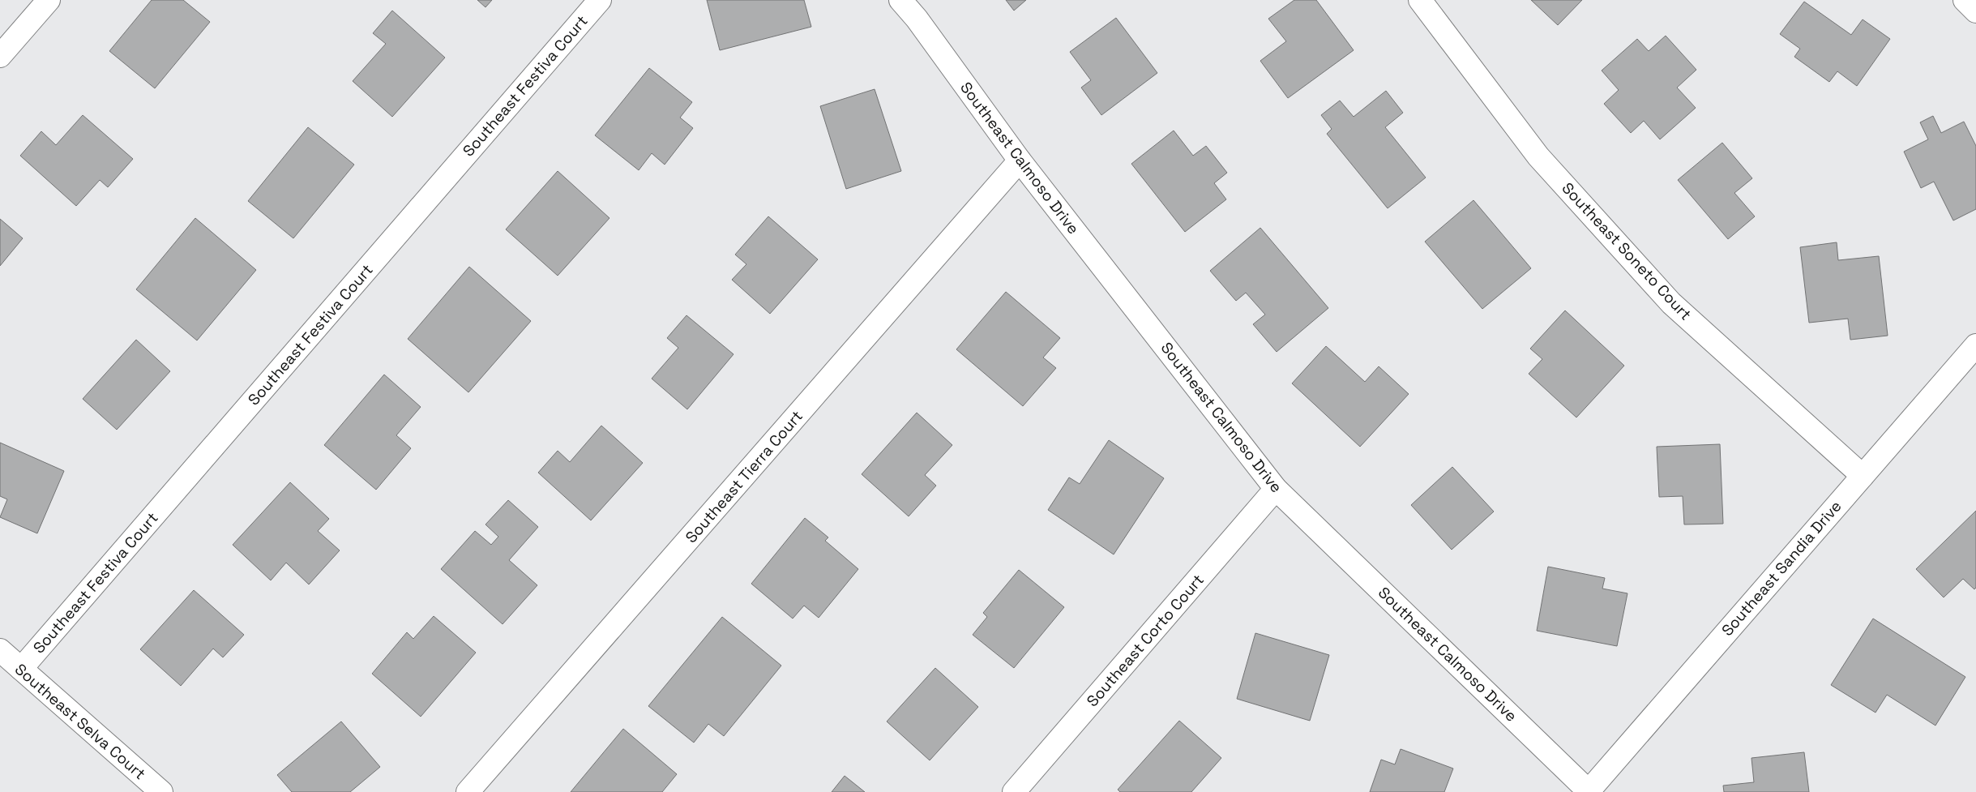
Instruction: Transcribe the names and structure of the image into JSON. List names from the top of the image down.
{
  "streets": {
    "street": [
      "Southeast Festiva Court",
      "Southeast Calmoso Drive",
      "Southeast Soneto Court",
      "Southeast Tierra Court",
      "Southeast Sandia Drive",
      "Southeast Corto Court",
      "Southeast Selva Court"
    ]
  },
  "crossings": [
    ["Southeast Festiva Court", "Southeast Selva Court"],
    ["Southeast Calmoso Drive", "Southeast Tierra Court"],
    ["Southeast Calmoso Drive", "Southeast Sandia Drive"],
    ["Southeast Calmoso Drive", "Southeast Corto Court"],
    ["Southeast Soneto Court", "Southeast Sandia Drive"]
  ]
}
